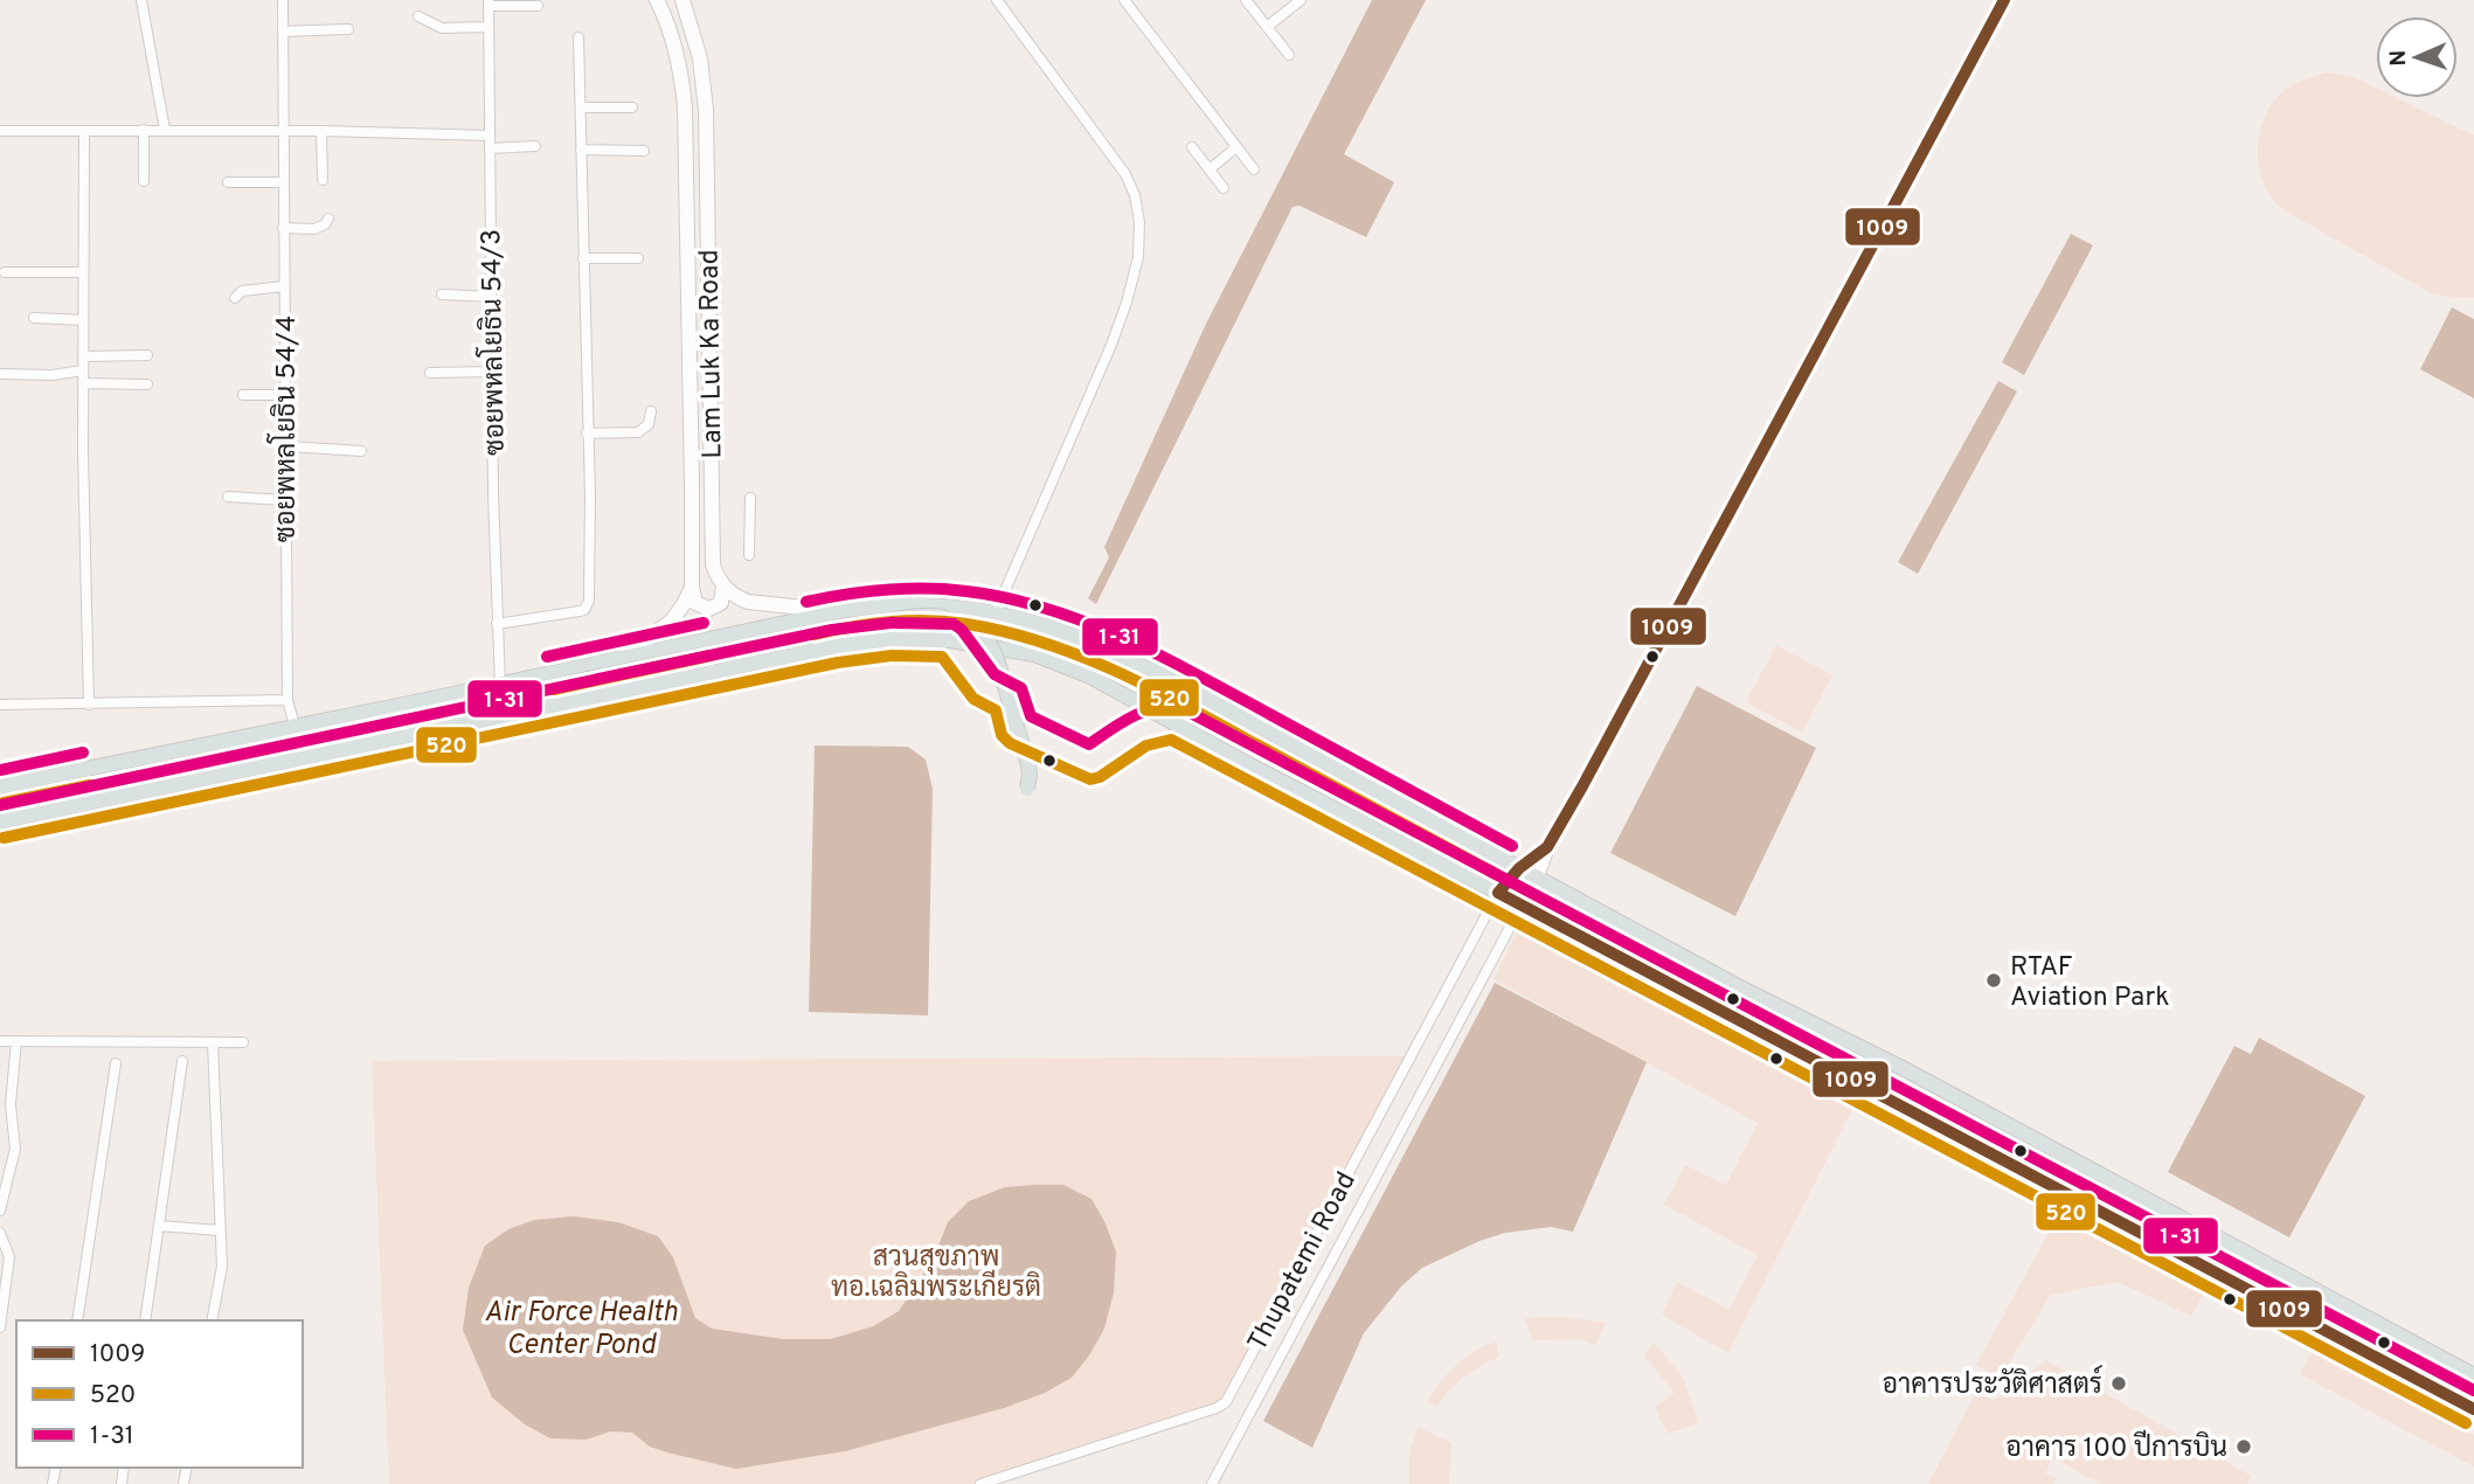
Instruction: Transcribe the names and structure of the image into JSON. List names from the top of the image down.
{
  "streets": {
    "main road": ["Lam Luk Ka Road"],
    "street": ["ซอยพหลโยธิน 54/3", "ซอยพหลโยธิน 54/4", "Thupatemi Road"]
  },
  "water": ["Air Force Health Center Pond"],
  "parks": ["สวนสุขภาพ ทอ.เฉลิมพระเกียรติ"],
  "places": ["RTAF Aviation Park", "อาคารประวัติศาสตร์", "อาคาร 100 ปีการบิน"],
  "lines": ["transit line 1009", "transit line 1-31", "transit line 520"],
  "legend": ["1009", "520", "1-31"],
  "north": "left"
}
